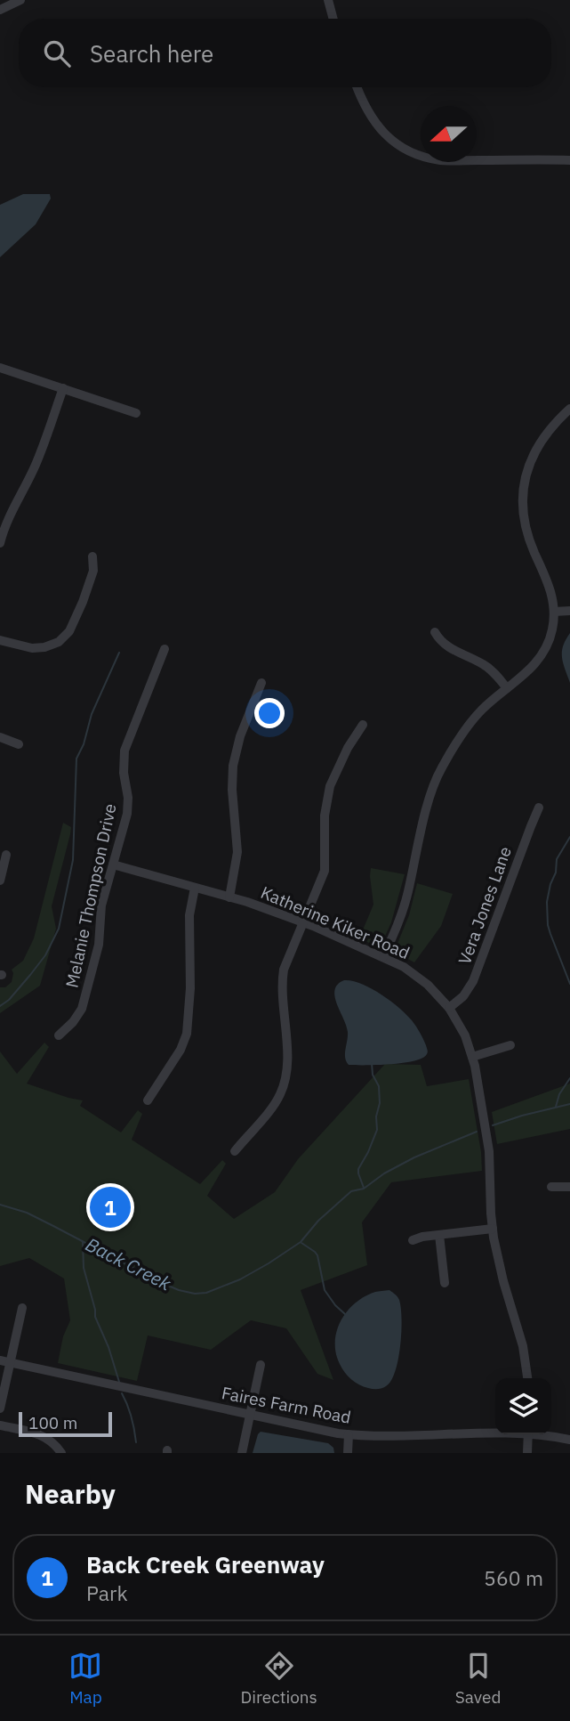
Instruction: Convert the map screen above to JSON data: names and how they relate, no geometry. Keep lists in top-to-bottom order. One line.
{"streets":{"street":["Melanie Thompson Drive","Vera Jones Lane","Katherine Kiker Road","Faires Farm Road"]},"crossings":[["Melanie Thompson Drive","Katherine Kiker Road"],["Vera Jones Lane","Katherine Kiker Road"]],"water":["Back Creek"],"scale_bar":"100 m","north":"left","page":{"search":"Search here","pins":"1","scale":"100 m","heading":"Nearby","list":[{"mark":"1","name":"Back Creek Greenway","note":"Park","value":"560 m"}],"nav":["Map","Directions","Saved"]}}
